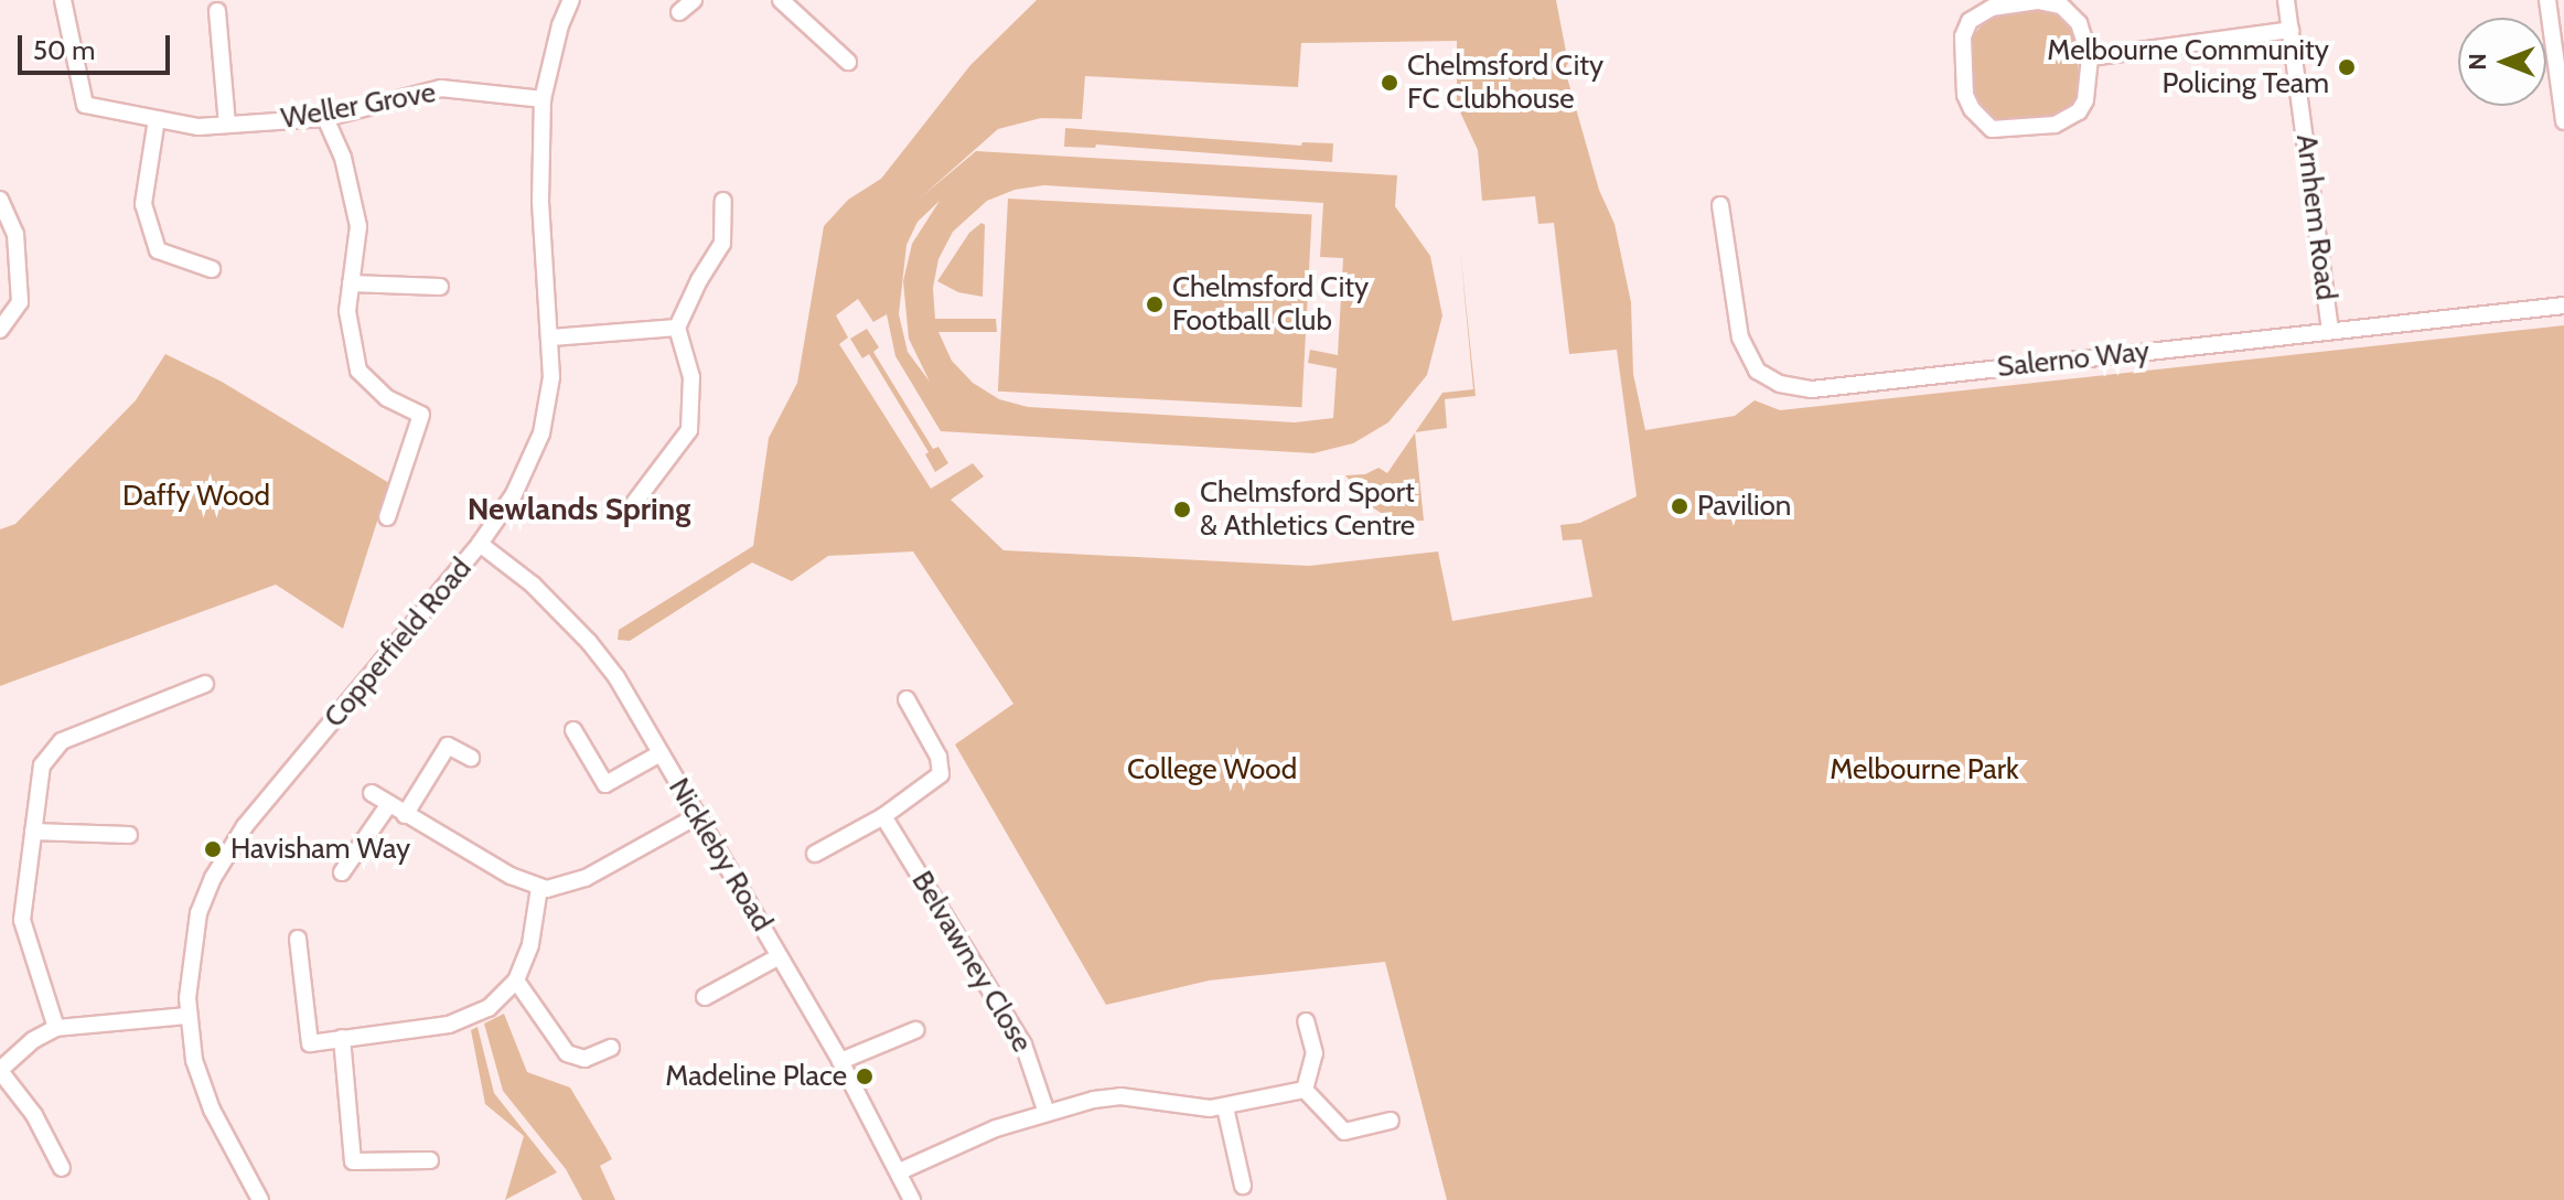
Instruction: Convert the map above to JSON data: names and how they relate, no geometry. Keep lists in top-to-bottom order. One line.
{"streets":{"street":["Weller Grove","Arnhem Road","Salerno Way","Copperfield Road","Nickleby Road","Belvawney Close"]},"crossings":[["Weller Grove","Copperfield Road"],["Arnhem Road","Salerno Way"],["Copperfield Road","Nickleby Road"]],"districts":["Newlands Spring"],"parks":["Daffy Wood","College Wood","Melbourne Park"],"places":["Melbourne Community Policing Team","Chelmsford City FC Clubhouse","Chelmsford City Football Club","Pavilion","Chelmsford Sport & Athletics Centre","Havisham Way","Madeline Place"],"scale_bar":"50 m","north":"left"}
